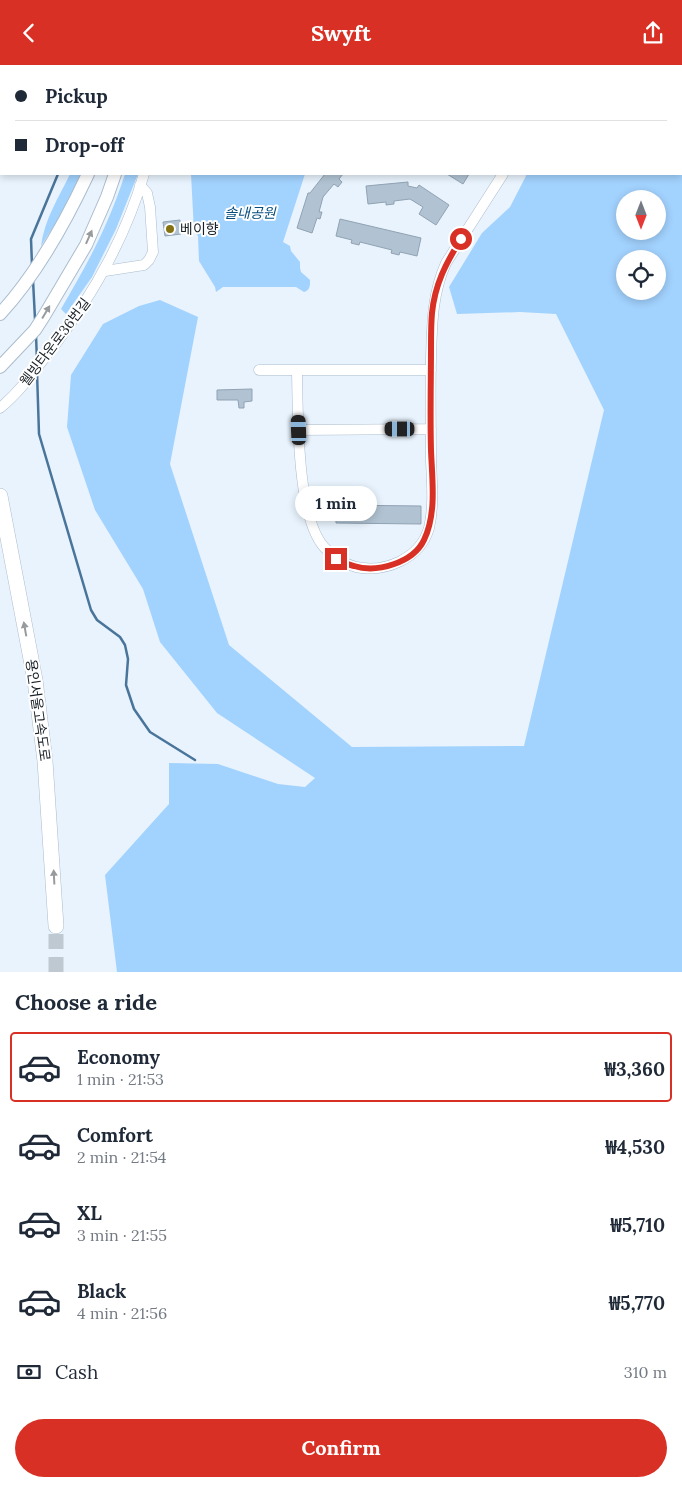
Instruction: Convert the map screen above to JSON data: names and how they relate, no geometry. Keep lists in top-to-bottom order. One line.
{"streets":{"highway":["용인서울고속도로"],"street":["웰빙타운로36번길"]},"one_way":["용인서울고속도로"],"parks":["솔내공원"],"places":["베이향"],"north":"bottom","page":{"header":"Swyft","banner":["Pickup","Drop-off"],"bubble":"1 min","heading":"Choose a ride","list":[{"name":"Economy","note":"1 min · 21:53","value":"₩3,360"},{"name":"Comfort","note":"2 min · 21:54","value":"₩4,530"},{"name":"XL","note":"3 min · 21:55","value":"₩5,710"},{"name":"Black","note":"4 min · 21:56","value":"₩5,770"}],"pay":["Cash","310 m"],"buttons":"Confirm"}}
